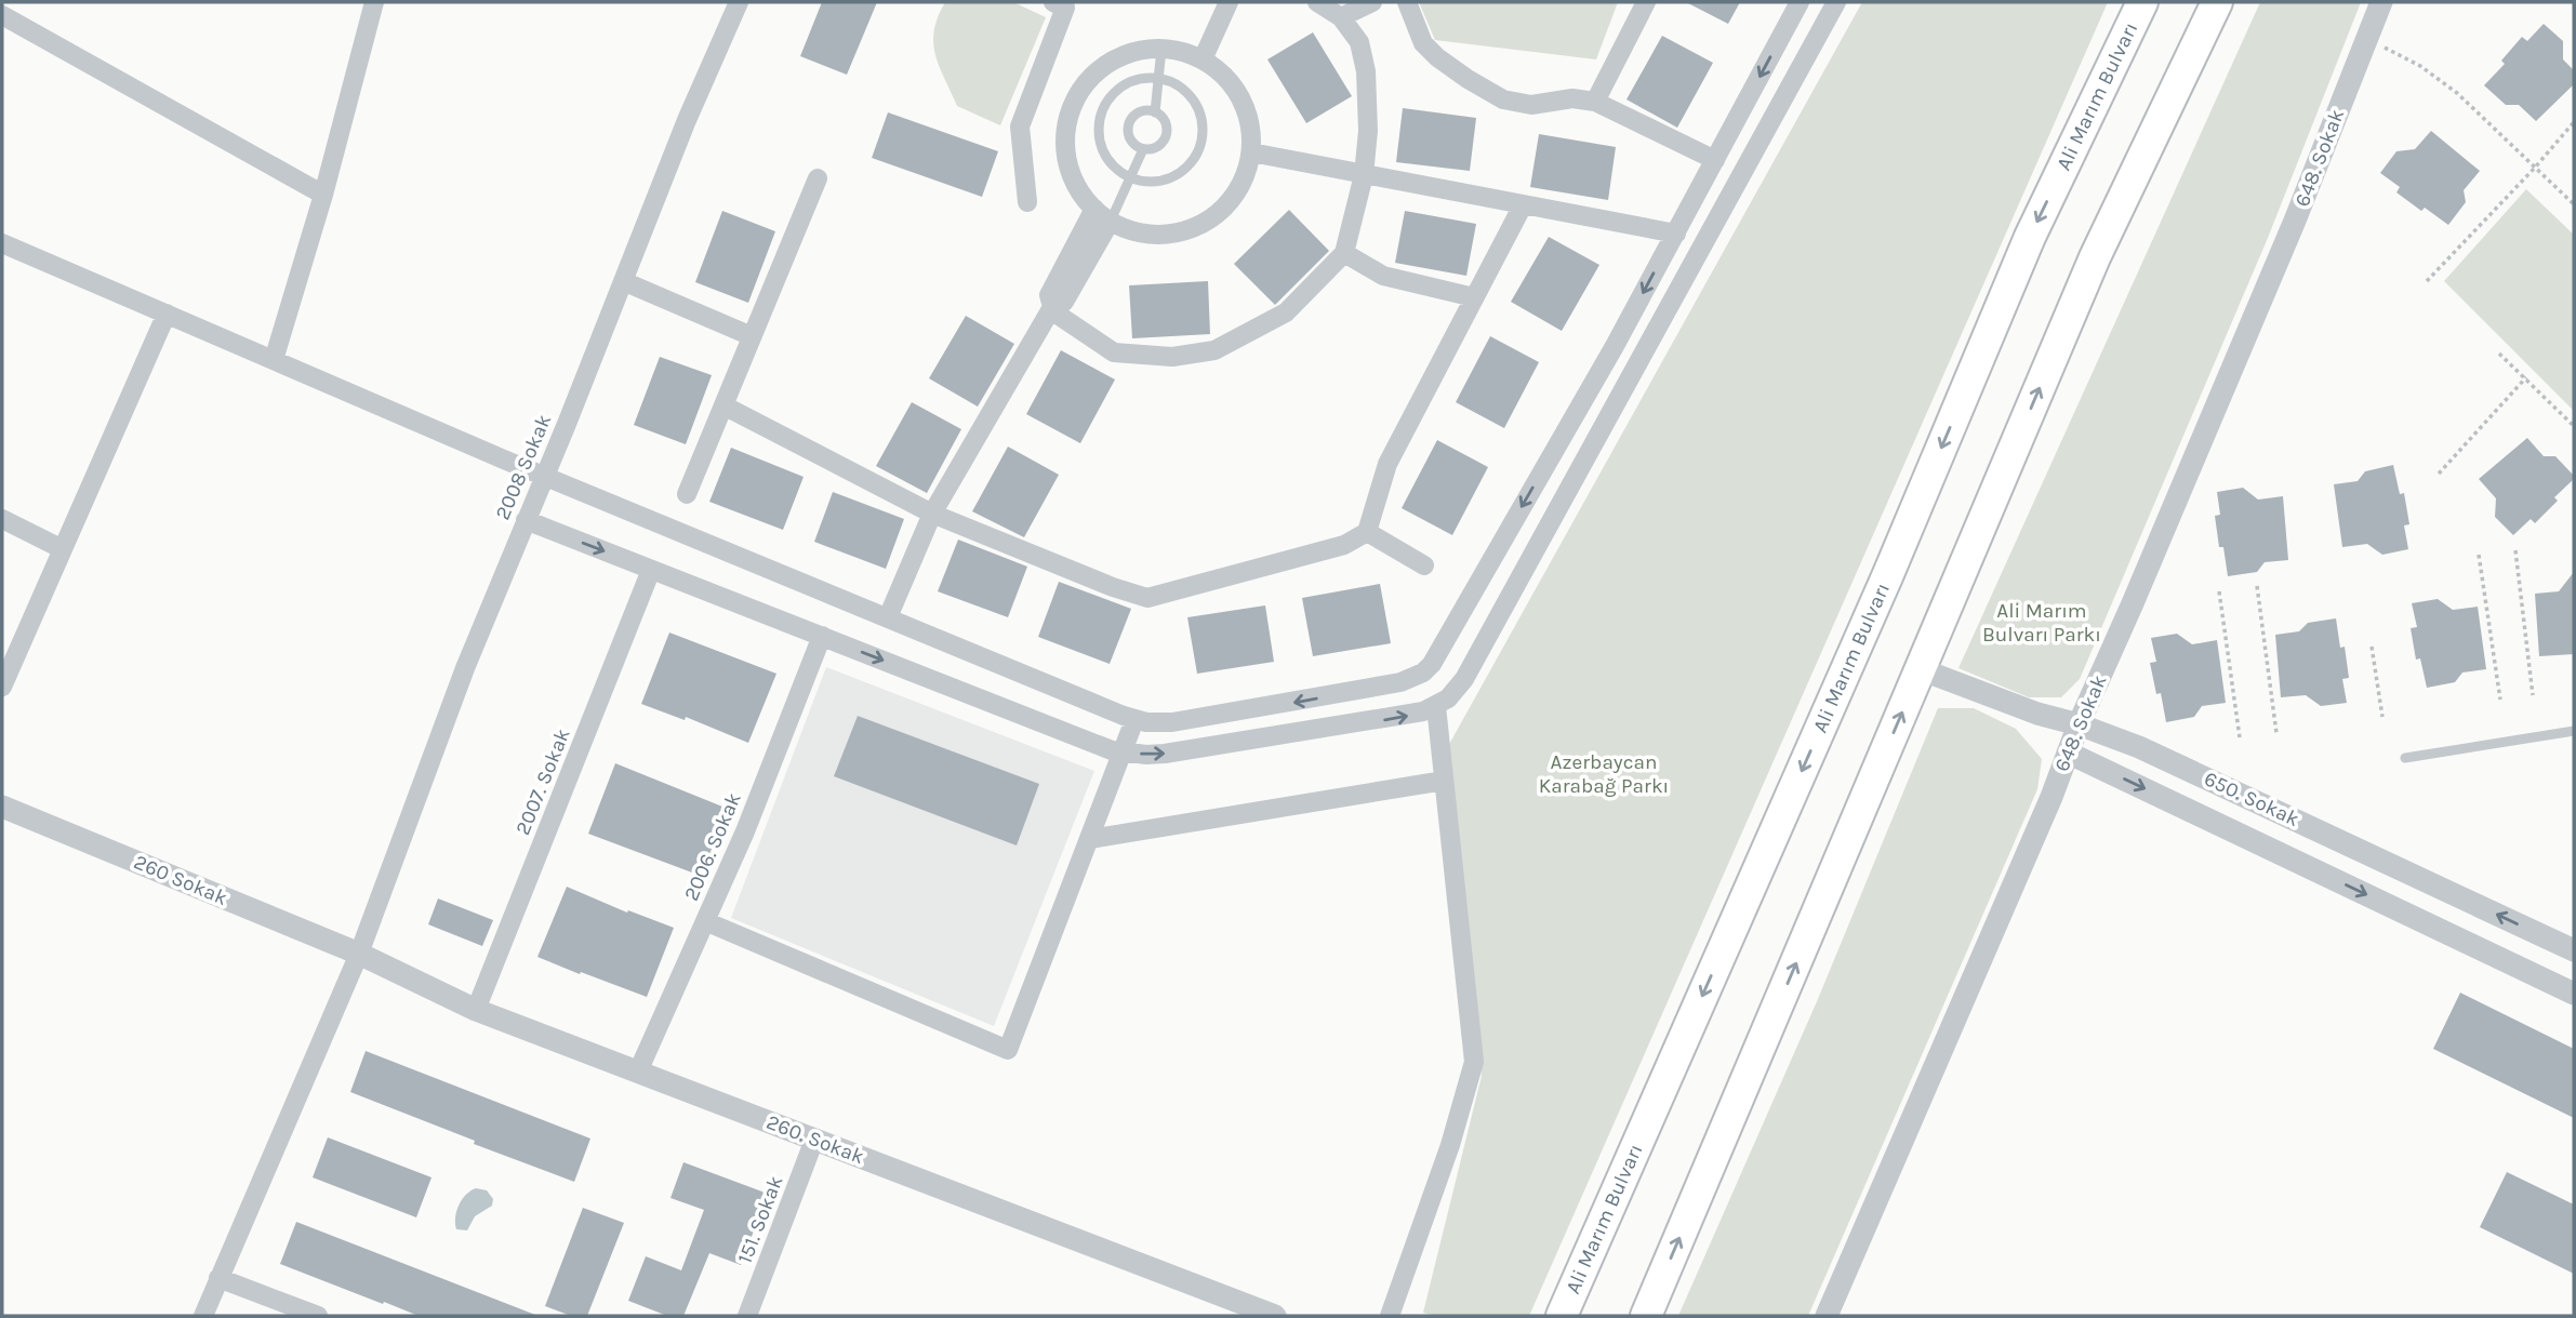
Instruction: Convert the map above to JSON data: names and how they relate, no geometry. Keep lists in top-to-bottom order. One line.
{"streets":{"main road":["Ali Marım Bulvarı"],"street":["648. Sokak","2008 Sokak","2007. Sokak","650. Sokak","2006. Sokak","260 Sokak","260. Sokak","151. Sokak"]},"crossings":[["648. Sokak","650. Sokak"],["2008 Sokak","260 Sokak"],["2008 Sokak","260. Sokak"],["2007. Sokak","260. Sokak"],["2006. Sokak","260. Sokak"],["260 Sokak","260. Sokak"],["260. Sokak","151. Sokak"]],"parks":["Ali Marım Bulvarı Parkı","Azerbaycan Karabağ Parkı"]}
